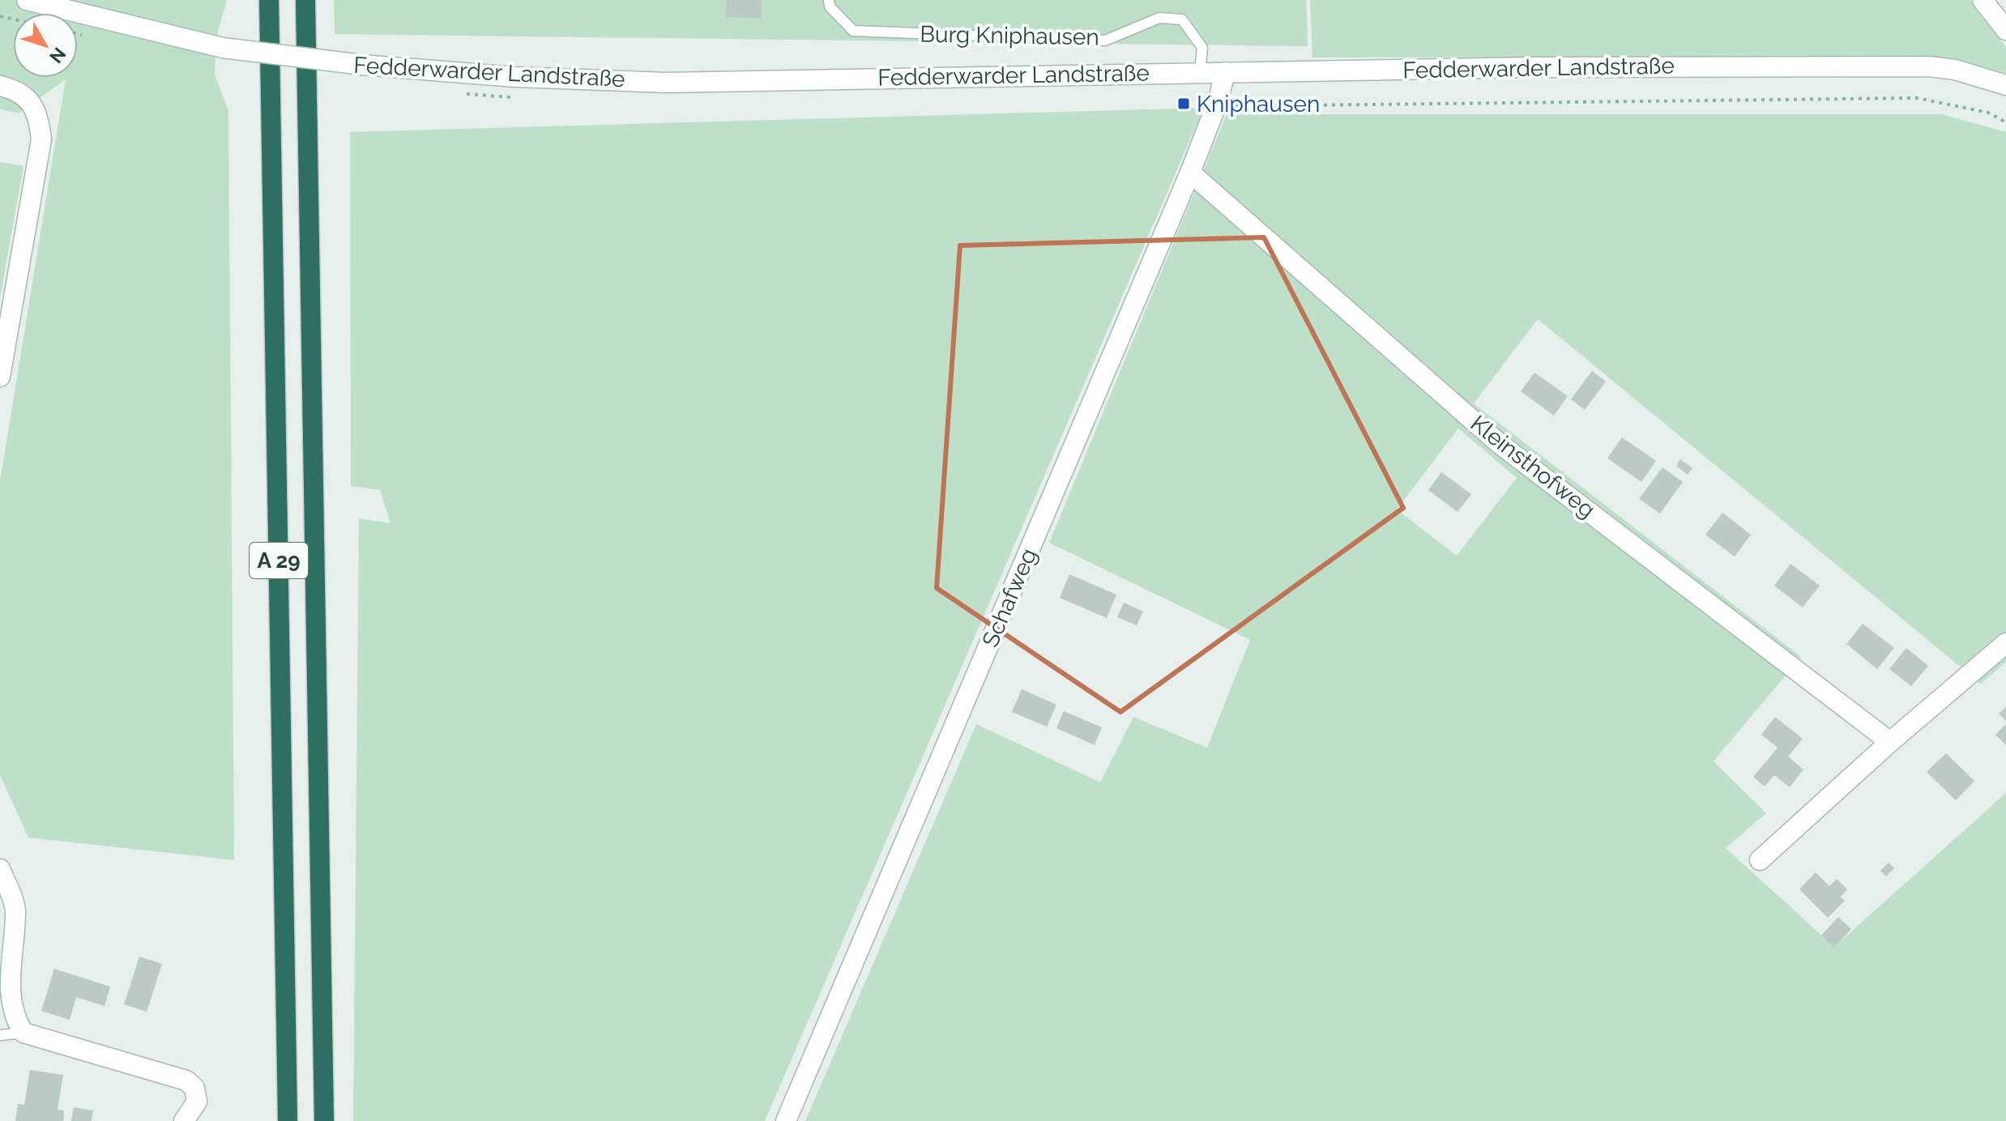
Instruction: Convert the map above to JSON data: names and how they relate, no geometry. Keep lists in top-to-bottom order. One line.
{"streets":{"highway":["A 29"],"street":["Fedderwarder Landstraße","Kleinsthofweg","Schafweg"],"lane":["Burg Kniphausen"]},"crossings":[["Burg Kniphausen","Fedderwarder Landstraße"],["Fedderwarder Landstraße","Schafweg"],["Kleinsthofweg","Schafweg"]],"places":{"transit":["Kniphausen"]},"north":"bottom right"}
